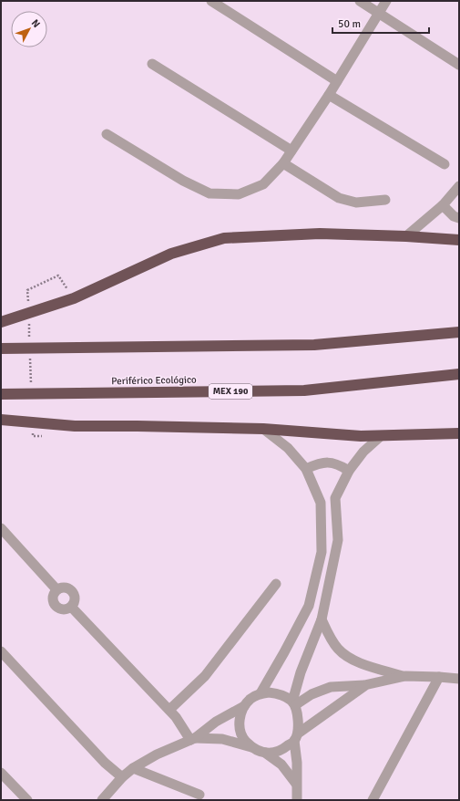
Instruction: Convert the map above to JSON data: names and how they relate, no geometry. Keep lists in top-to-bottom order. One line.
{"streets":{"highway":["Periférico Ecológico","MEX 190"]},"scale_bar":"50 m","north":"top right"}
